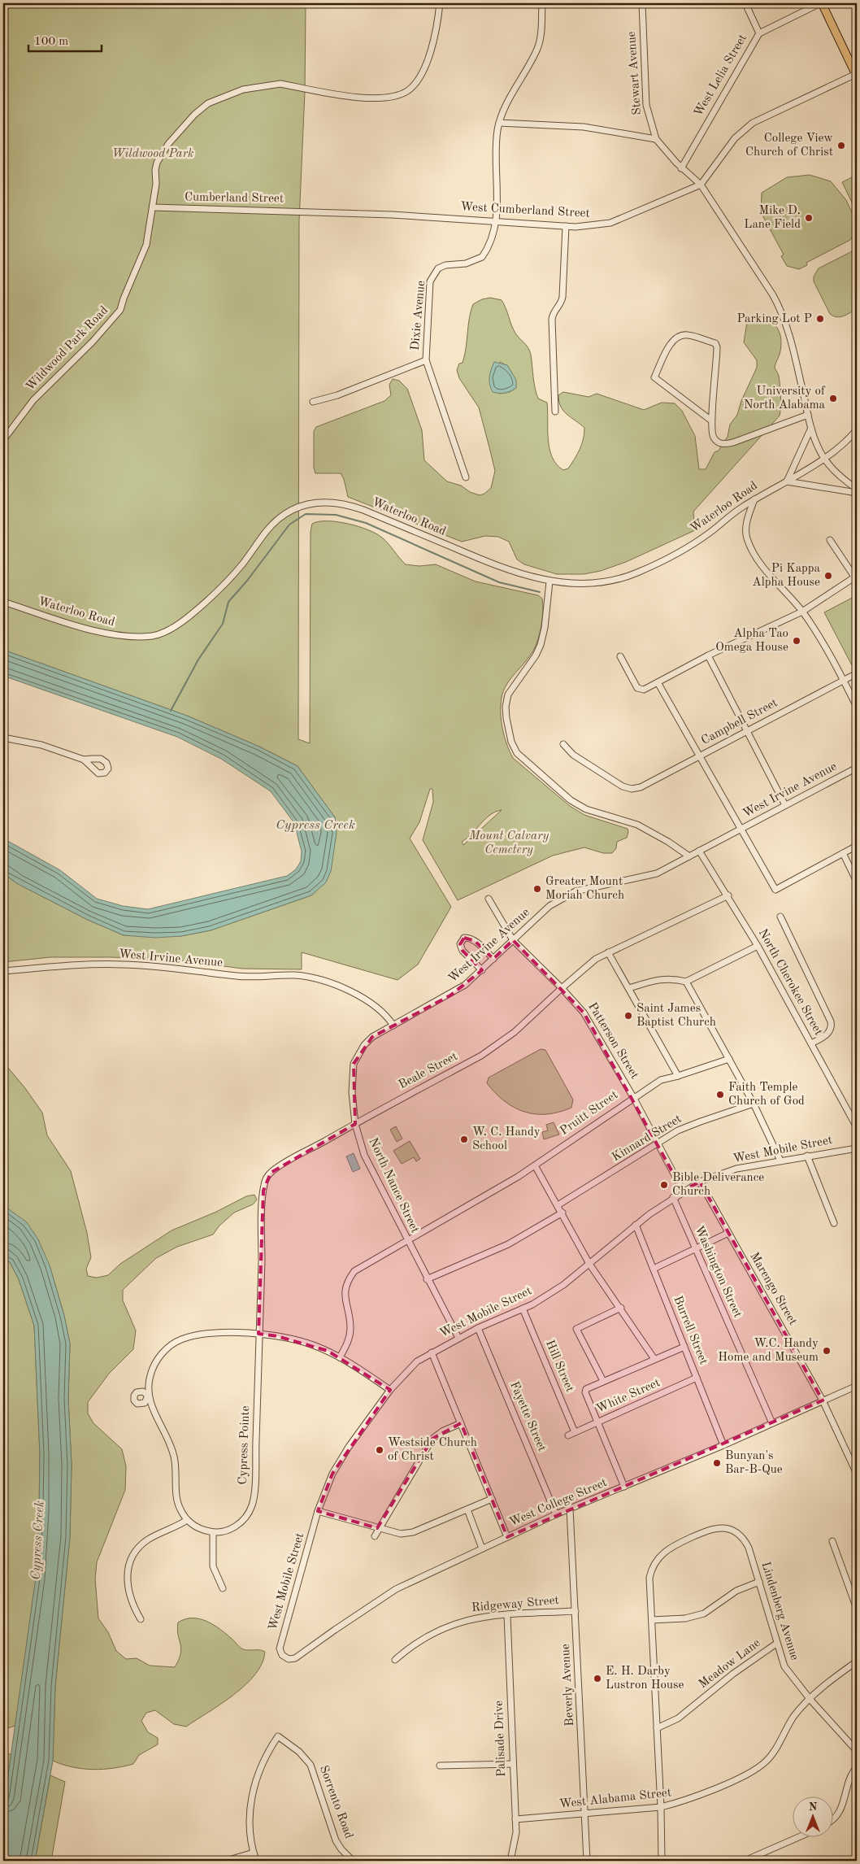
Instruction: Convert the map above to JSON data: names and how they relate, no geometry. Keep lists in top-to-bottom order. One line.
{"streets":{"street":["Stewart Avenue","West Lelia Street","Cumberland Street","West Cumberland Street","Dixie Avenue","Wildwood Park Road","Waterloo Road","Campbell Street","West Irvine Avenue","North Cherokee Street","Patterson Street","Beale Street","Pruitt Street","Kinnard Street","West Mobile Street","North Nance Street","Washington Street","Marengo Street","Burrell Street","Hill Street","White Street","Fayette Street","Cypress Pointe","West College Street","Ridgeway Street","Lindenberg Avenue","Meadow Lane","Beverly Avenue","Palisade Drive","West Alabama Street","Sorrento Road"]},"crossings":[["Stewart Avenue","West Lelia Street"],["Stewart Avenue","West Cumberland Street"],["Stewart Avenue","Waterloo Road"],["Cumberland Street","West Cumberland Street"],["Cumberland Street","Wildwood Park Road"],["West Cumberland Street","Dixie Avenue"],["West Irvine Avenue","North Cherokee Street"],["West Irvine Avenue","Patterson Street"],["West Irvine Avenue","North Nance Street"],["North Cherokee Street","Beale Street"],["Patterson Street","Beale Street"],["Patterson Street","Pruitt Street"],["Patterson Street","Kinnard Street"],["Patterson Street","West Mobile Street"],["Beale Street","North Nance Street"],["Beale Street","Cypress Pointe"],["Pruitt Street","North Nance Street"],["West Mobile Street","North Nance Street"],["West Mobile Street","Washington Street"],["West Mobile Street","Marengo Street"],["West Mobile Street","Burrell Street"],["West Mobile Street","Hill Street"],["West Mobile Street","Fayette Street"],["West Mobile Street","West College Street"],["Washington Street","West College Street"],["Marengo Street","West College Street"],["Burrell Street","White Street"],["Burrell Street","West College Street"],["Hill Street","White Street"],["Fayette Street","West College Street"],["West College Street","Beverly Avenue"],["Ridgeway Street","Beverly Avenue"],["Ridgeway Street","Palisade Drive"],["Lindenberg Avenue","Meadow Lane"],["Lindenberg Avenue","West Alabama Street"],["Beverly Avenue","West Alabama Street"],["Palisade Drive","West Alabama Street"]],"water":["Cypress Creek"],"parks":["Wildwood Park","Mount Calvary Cemetery"],"places":["College View Church of Christ","Mike D. Lane Field","Parking Lot P","University of North Alabama","Pi Kappa Alpha House","Alpha Tao Omega House","Greater Mount Moriah Church","Saint James Baptist Church","Faith Temple Church of God","W. C. Handy School","Bible Deliverance Church","W.C. Handy Home and Museum","Westside Church of Christ","Bunyan's Bar-B-Que","E. H. Darby Lustron House"],"scale_bar":"100 m","north":"top"}
